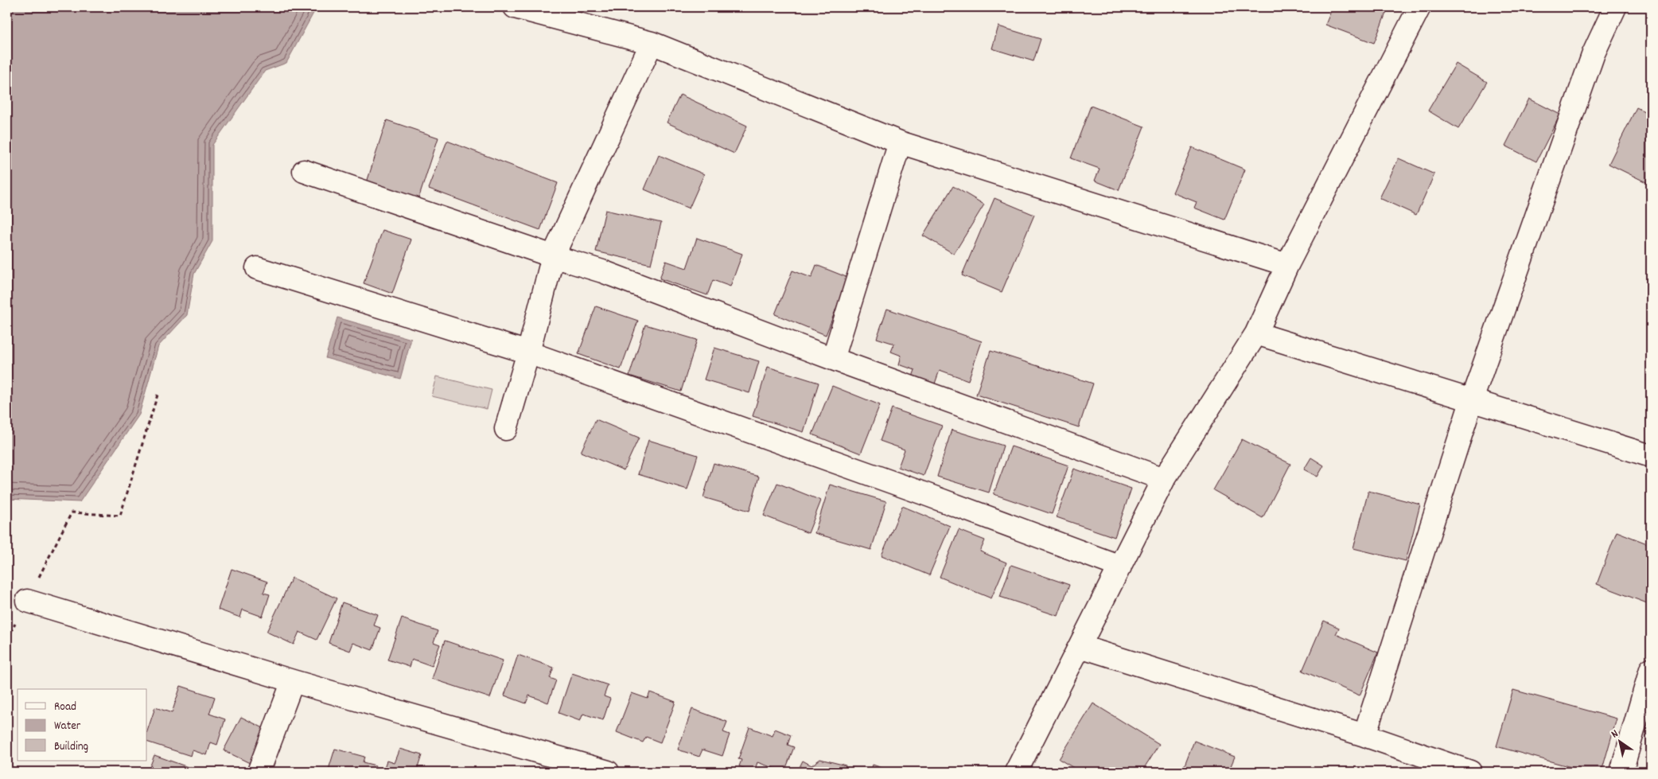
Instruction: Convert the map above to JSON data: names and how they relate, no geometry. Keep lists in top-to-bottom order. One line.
{"legend":["Road","Water","Building"],"north":"top left"}
